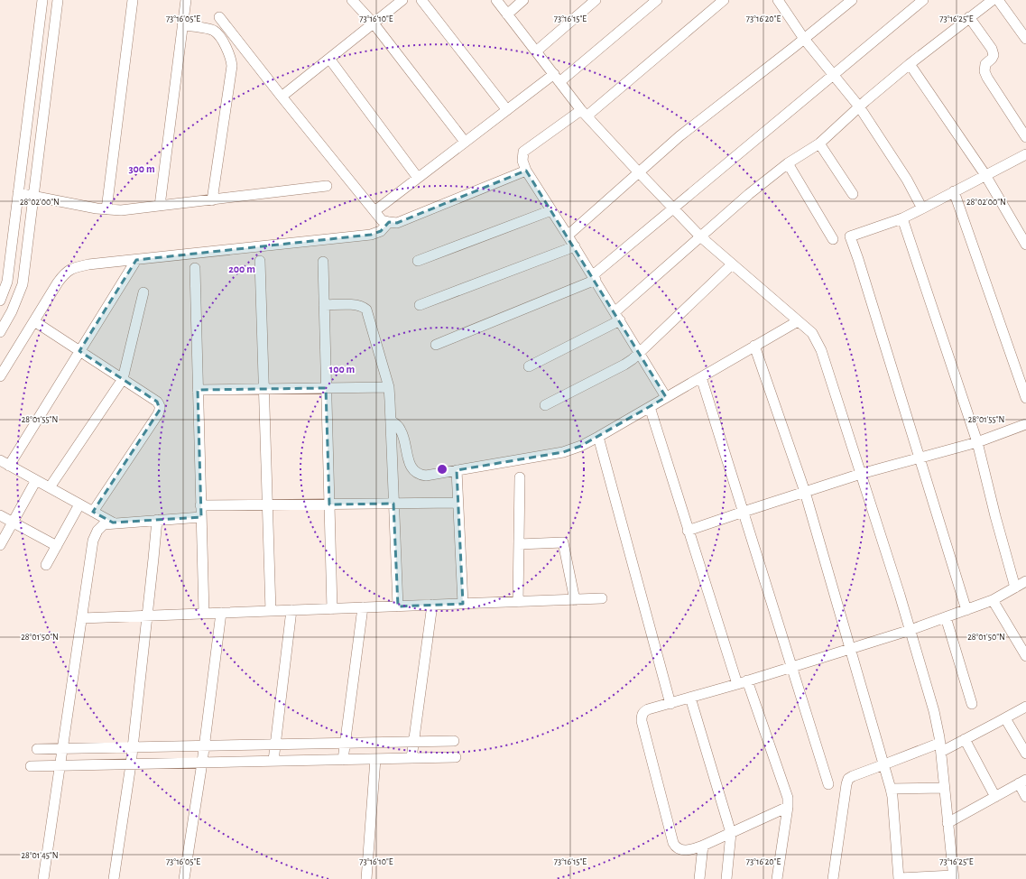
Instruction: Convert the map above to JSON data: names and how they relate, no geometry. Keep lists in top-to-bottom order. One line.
{"coordinates":["73°16'05\"E","73°16'10\"E","73°16'15\"E","73°16'20\"E","73°16'25\"E","28°02'00\"N","28°01'55\"N","28°01'50\"N","28°01'45\"N"],"rings":["300 m","200 m","100 m"]}
